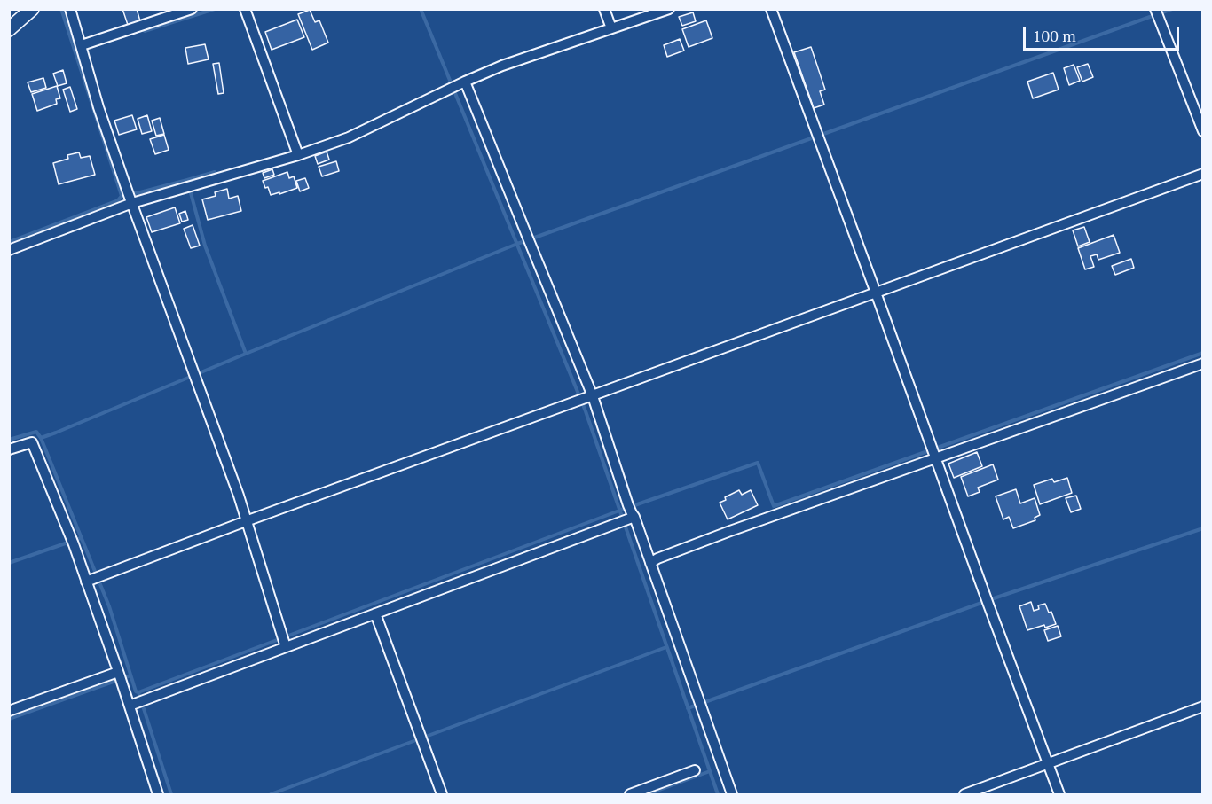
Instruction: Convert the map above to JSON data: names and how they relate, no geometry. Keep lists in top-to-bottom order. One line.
{"scale_bar":"100 m"}
